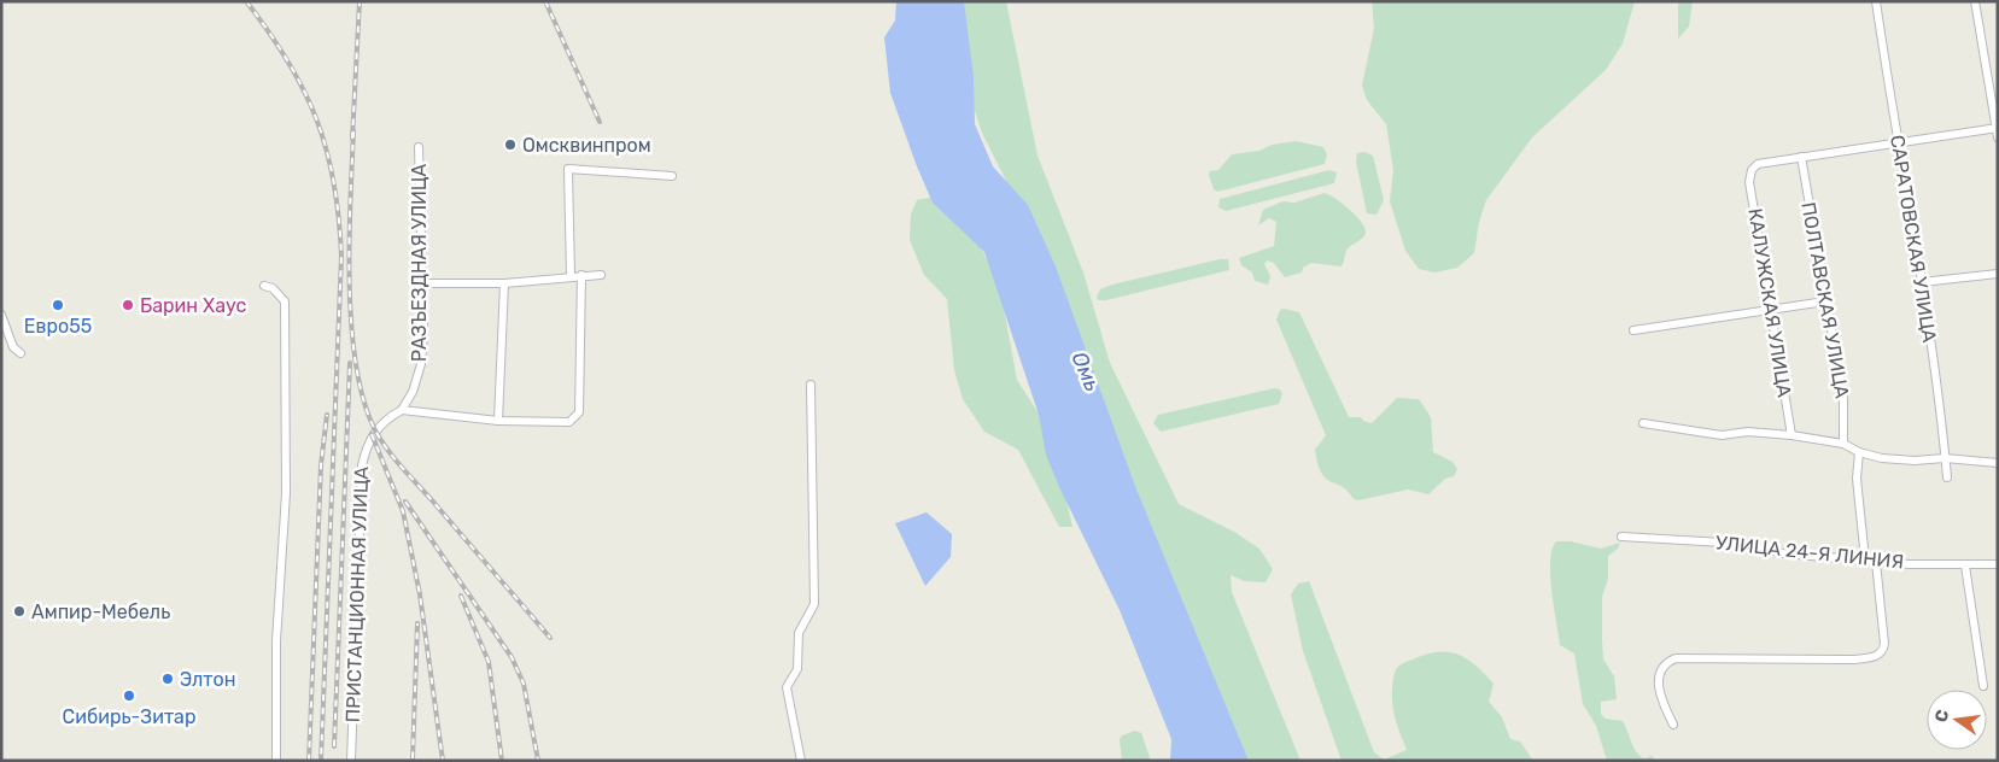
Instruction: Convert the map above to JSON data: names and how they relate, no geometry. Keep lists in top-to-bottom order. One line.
{"streets":{"street":["САРАТОВСКАЯ УЛИЦА","РАЗЪЕЗДНАЯ УЛИЦА","ПОЛТАВСКАЯ УЛИЦА","КАЛУЖСКАЯ УЛИЦА","УЛИЦА 24-Я ЛИНИЯ","ПРИСТАНЦИОННАЯ УЛИЦА"]},"crossings":[["РАЗЪЕЗДНАЯ УЛИЦА","ПРИСТАНЦИОННАЯ УЛИЦА"],["ПОЛТАВСКАЯ УЛИЦА","КАЛУЖСКАЯ УЛИЦА"]],"water":["Омь"],"places":["Омсквинпром","Евро55","Барин Хаус","Ампир-Мебель","Элтон","Сибирь-Зитар"],"north":"left"}
